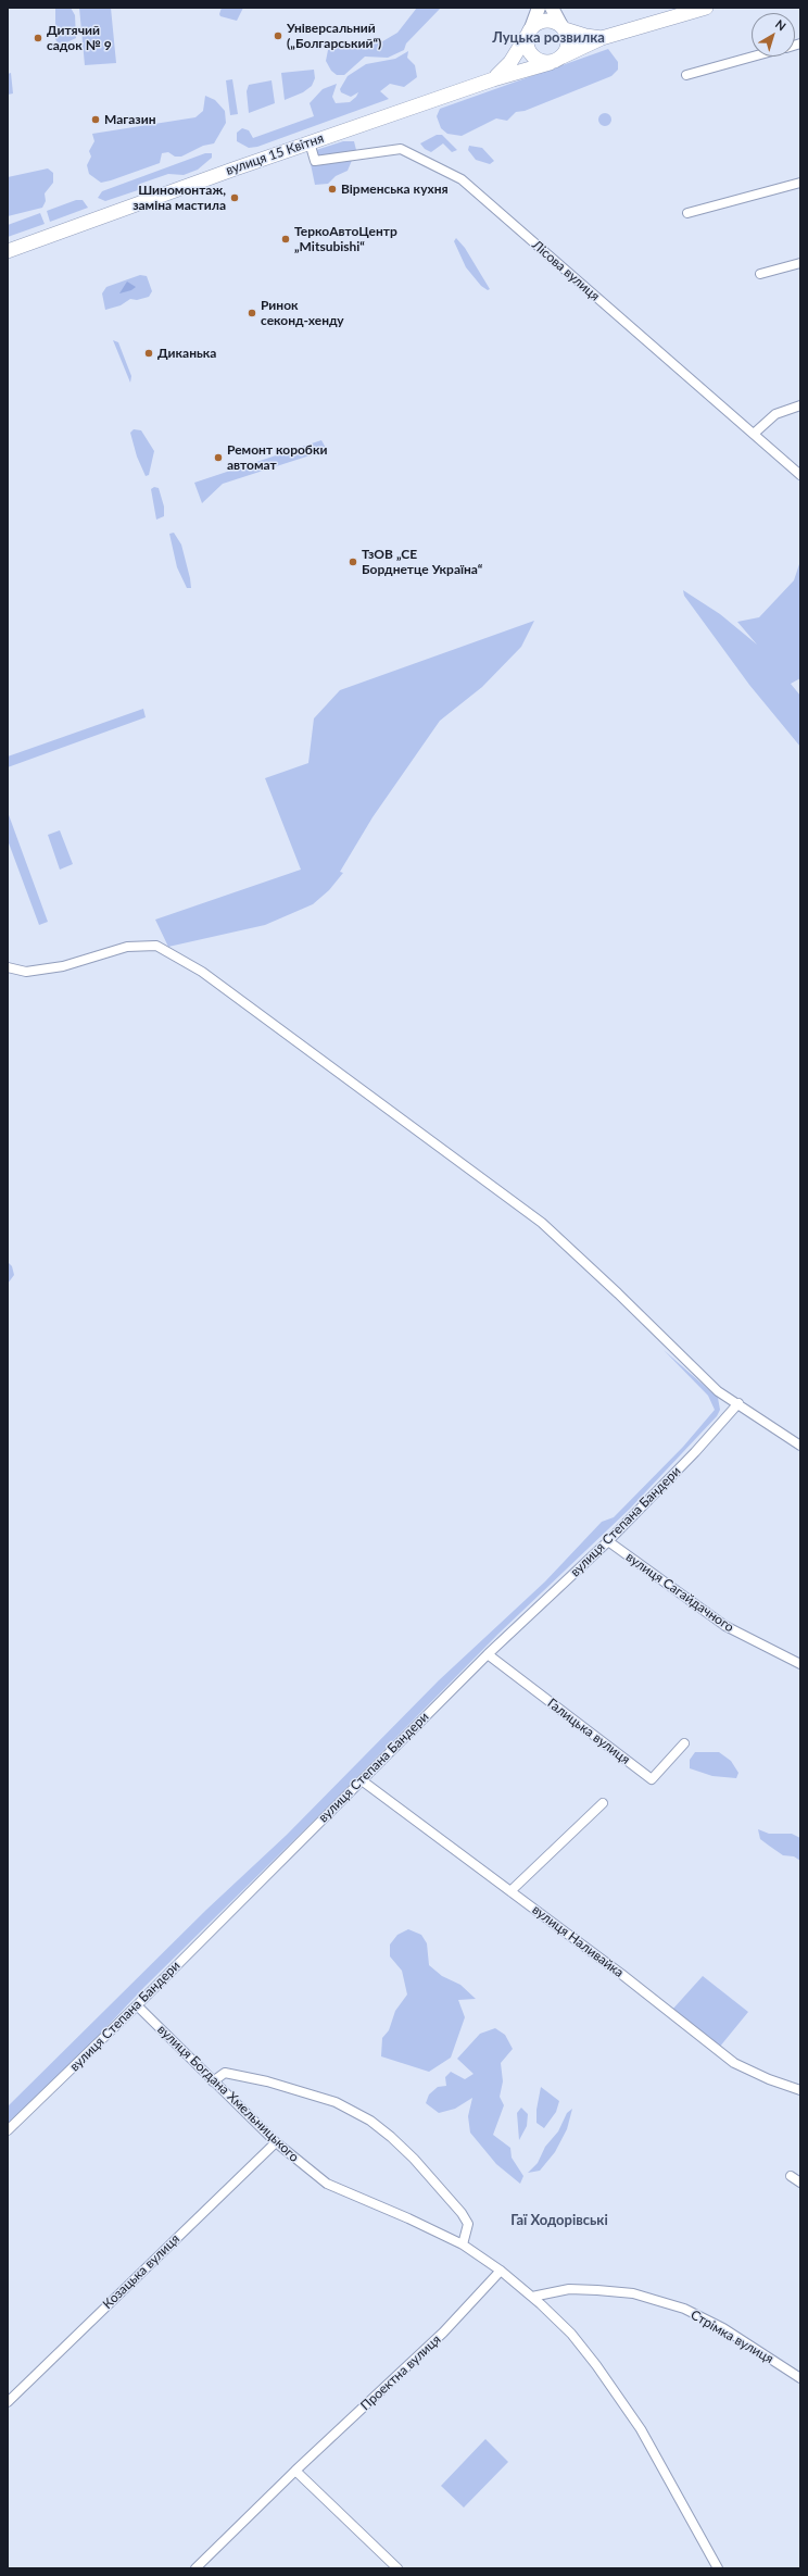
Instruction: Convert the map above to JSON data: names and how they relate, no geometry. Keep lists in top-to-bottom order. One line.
{"streets":{"highway":["вулиця 15 Квітня"],"street":["Лісова вулиця","вулиця Степана Бандери","вулиця Сагайдачного","Галицька вулиця","вулиця Наливайка","вулиця Богдана Хмельницького","Козацька вулиця","Стрімка вулиця","Проектна вулиця"]},"crossings":[["вулиця 15 Квітня","Лісова вулиця"],["вулиця Степана Бандери","вулиця Сагайдачного"],["вулиця Степана Бандери","Галицька вулиця"],["вулиця Степана Бандери","вулиця Наливайка"],["вулиця Степана Бандери","вулиця Богдана Хмельницького"],["вулиця Богдана Хмельницького","Козацька вулиця"],["вулиця Богдана Хмельницького","Стрімка вулиця"],["вулиця Богдана Хмельницького","Проектна вулиця"]],"districts":["Луцька розвилка","Гаї Ходорівські"],"places":["Універсальний („Болгарський“)","Дитячий садок № 9","Магазин","Вірменська кухня","Шиномонтаж, заміна мастила","ТеркоАвтоЦентр „Mitsubishi“","Ринок секонд-хенду","Диканька","Ремонт коробки автомат","ТзОВ „СЕ Борднетце Україна“"],"north":"top right"}
